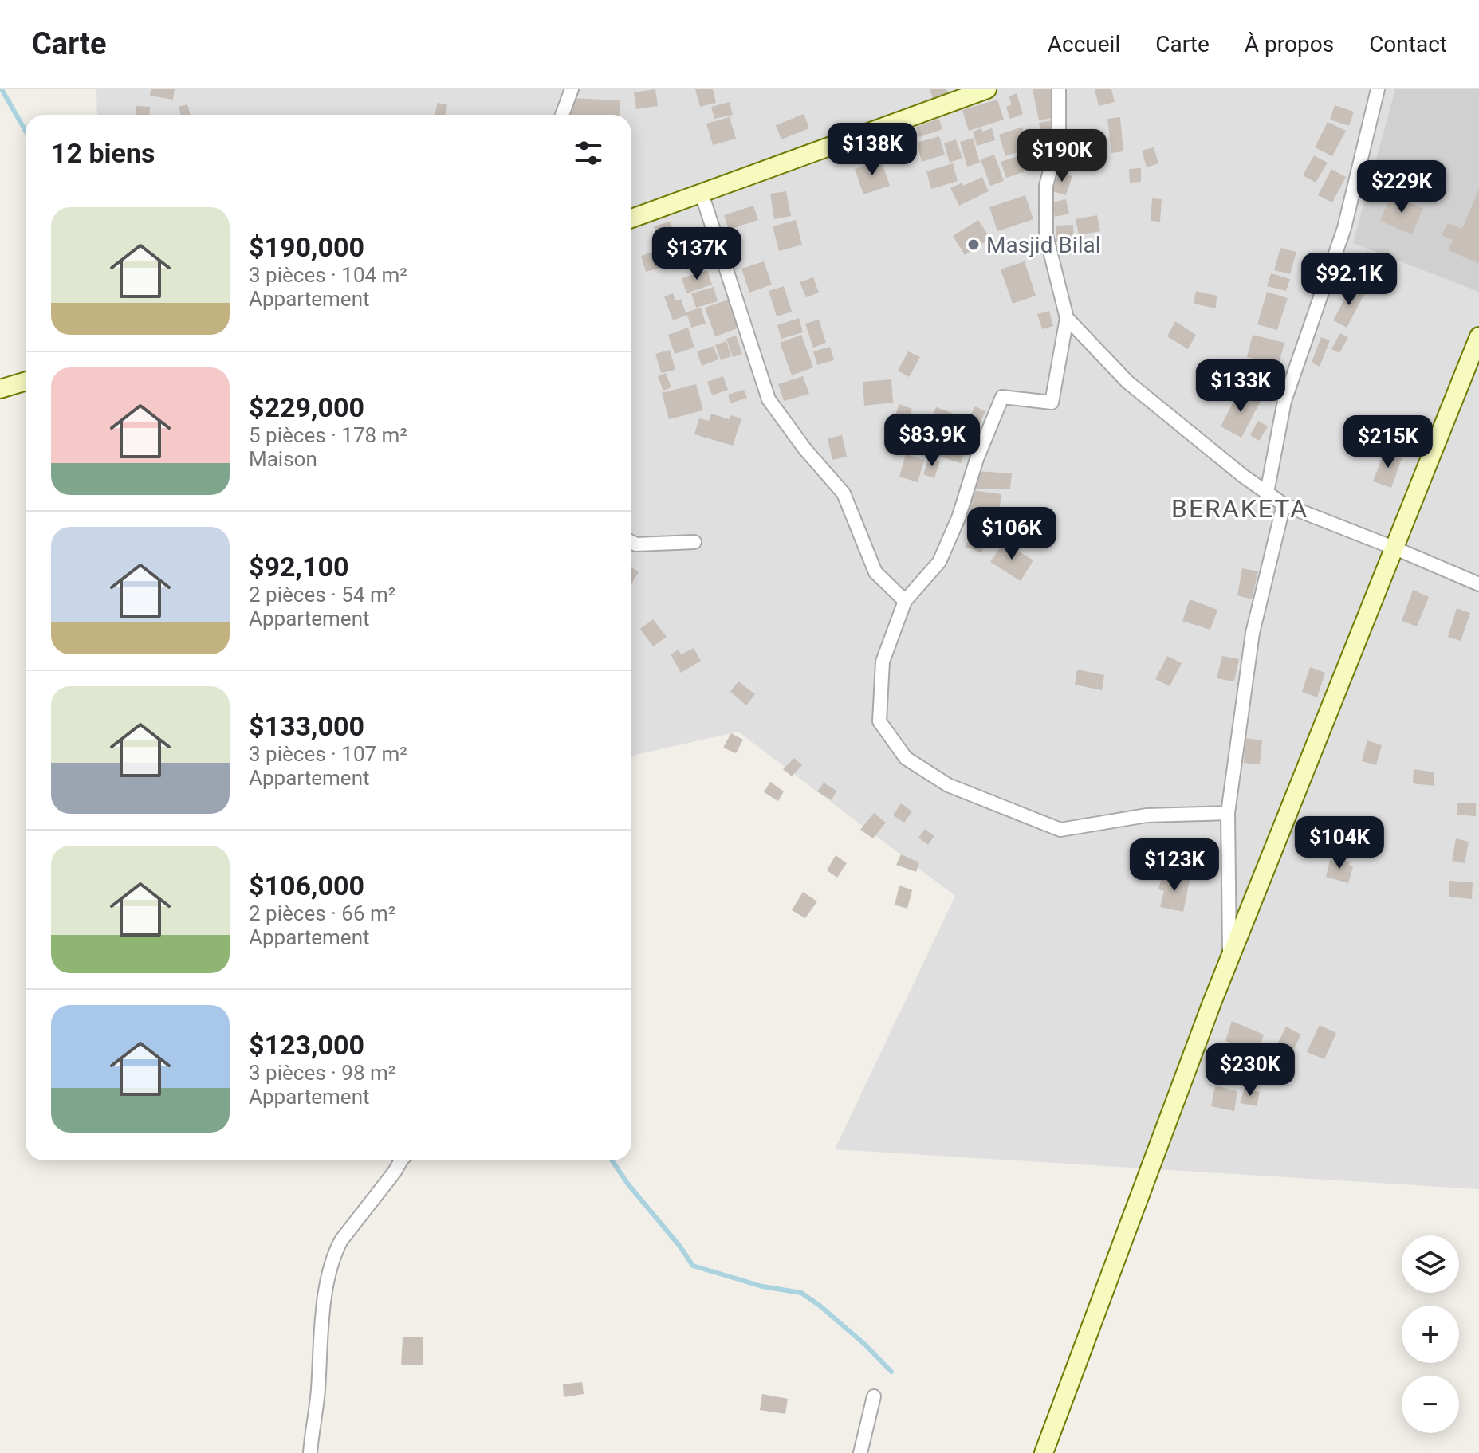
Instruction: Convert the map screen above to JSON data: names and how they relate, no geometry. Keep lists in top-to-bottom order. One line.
{"districts":["BERAKETA"],"places":["Masjid Bilal"],"page":{"header":"Carte","nav":["Accueil","Carte","À propos","Contact"],"heading":"12 biens","price":["$138K","$190K","$229K","$137K","$92.1K","$133K","$83.9K","$215K","$106K","$104K","$123K","$230K"],"list":[{"name":"$190,000","note":"3 pièces · 104 m² · Appartement"},{"name":"$229,000","note":"5 pièces · 178 m² · Maison"},{"name":"$92,100","note":"2 pièces · 54 m² · Appartement"},{"name":"$133,000","note":"3 pièces · 107 m² · Appartement"},{"name":"$106,000","note":"2 pièces · 66 m² · Appartement"},{"name":"$123,000","note":"3 pièces · 98 m² · Appartement"}],"map_buttons":["+","−"]}}
